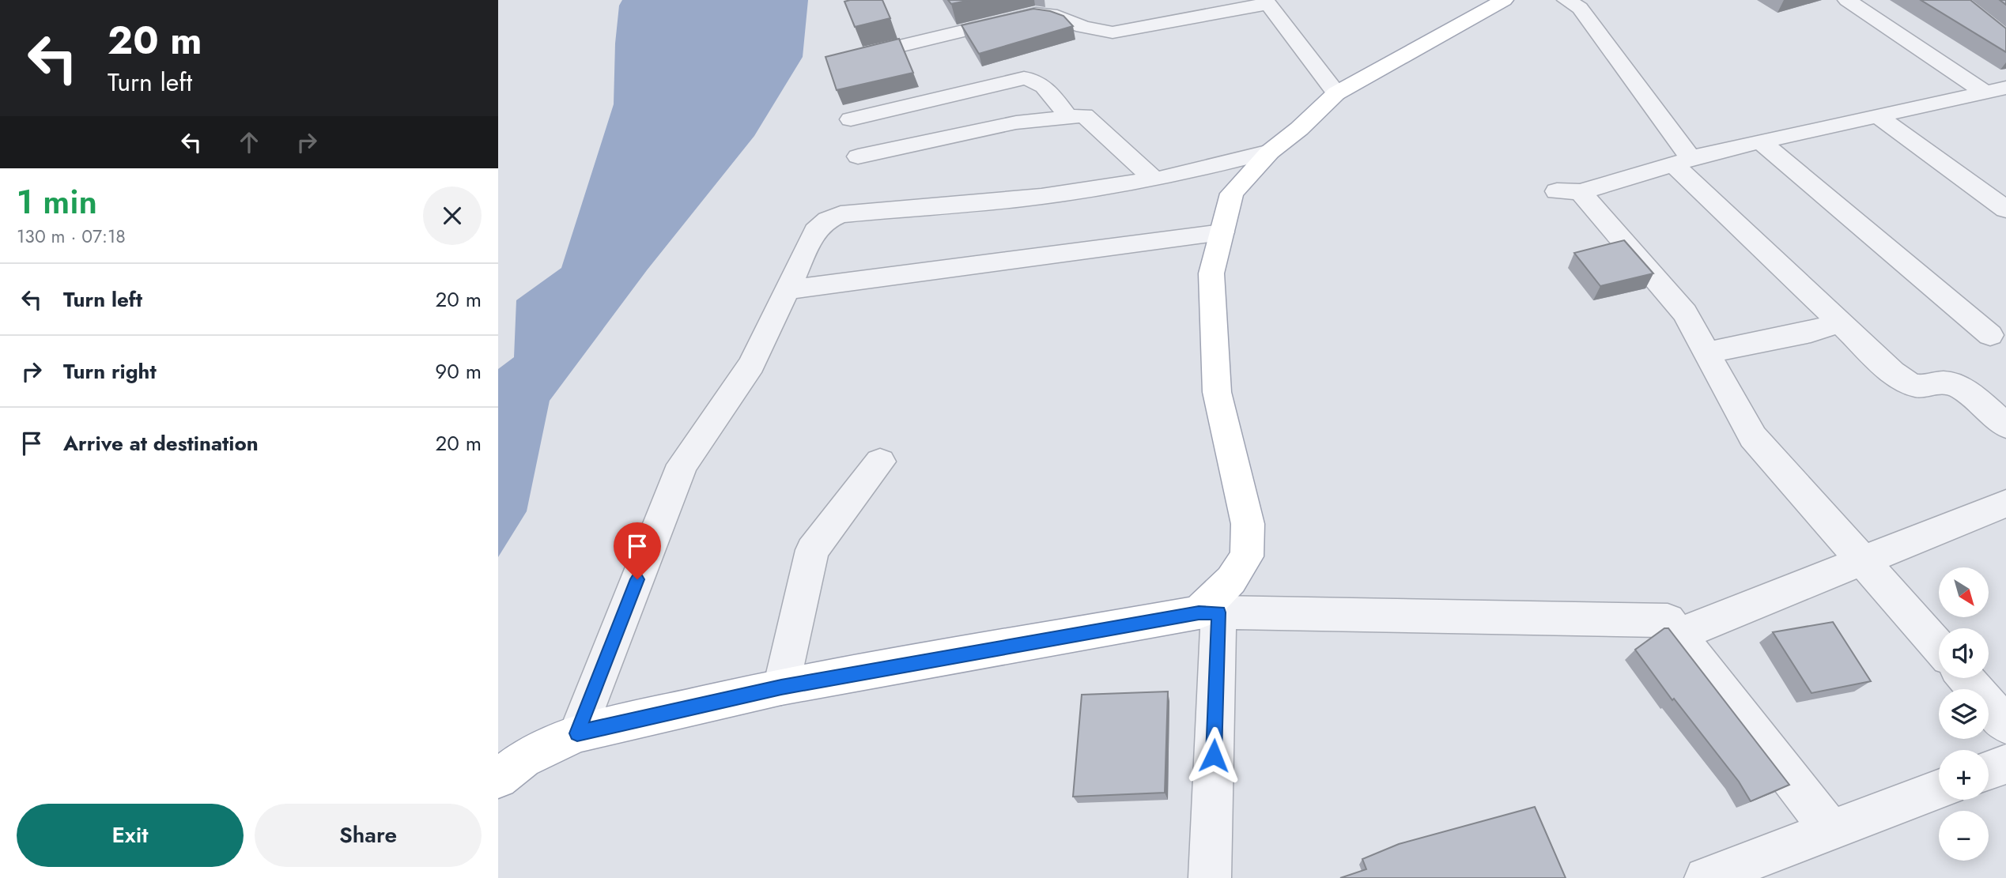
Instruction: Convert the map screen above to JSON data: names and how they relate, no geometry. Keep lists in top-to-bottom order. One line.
{"north":"bottom right","page":{"turn":["20 m","Turn left"],"heading":["1 min","130 m · 07:18"],"list":[{"name":"Turn left","value":"20 m"},{"name":"Turn right","value":"90 m"},{"name":"Arrive at destination","value":"20 m"}],"map_buttons":["+","−"],"buttons":["Exit","Share"]}}
